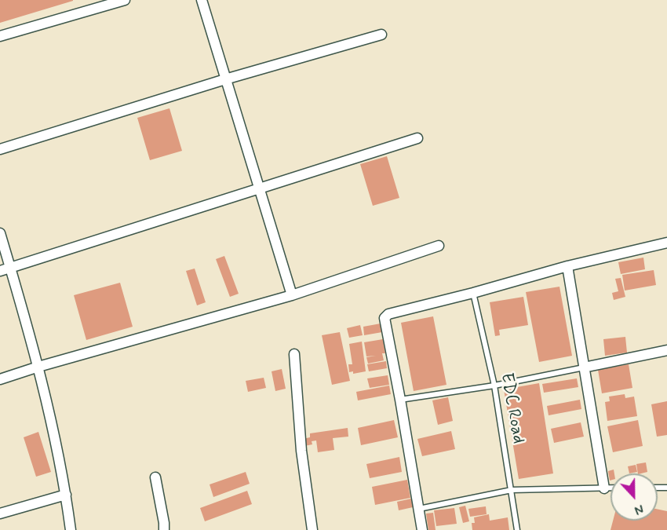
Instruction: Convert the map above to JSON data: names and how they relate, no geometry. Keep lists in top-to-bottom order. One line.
{"streets":{"lane":["EDC Road"]},"north":"bottom"}
